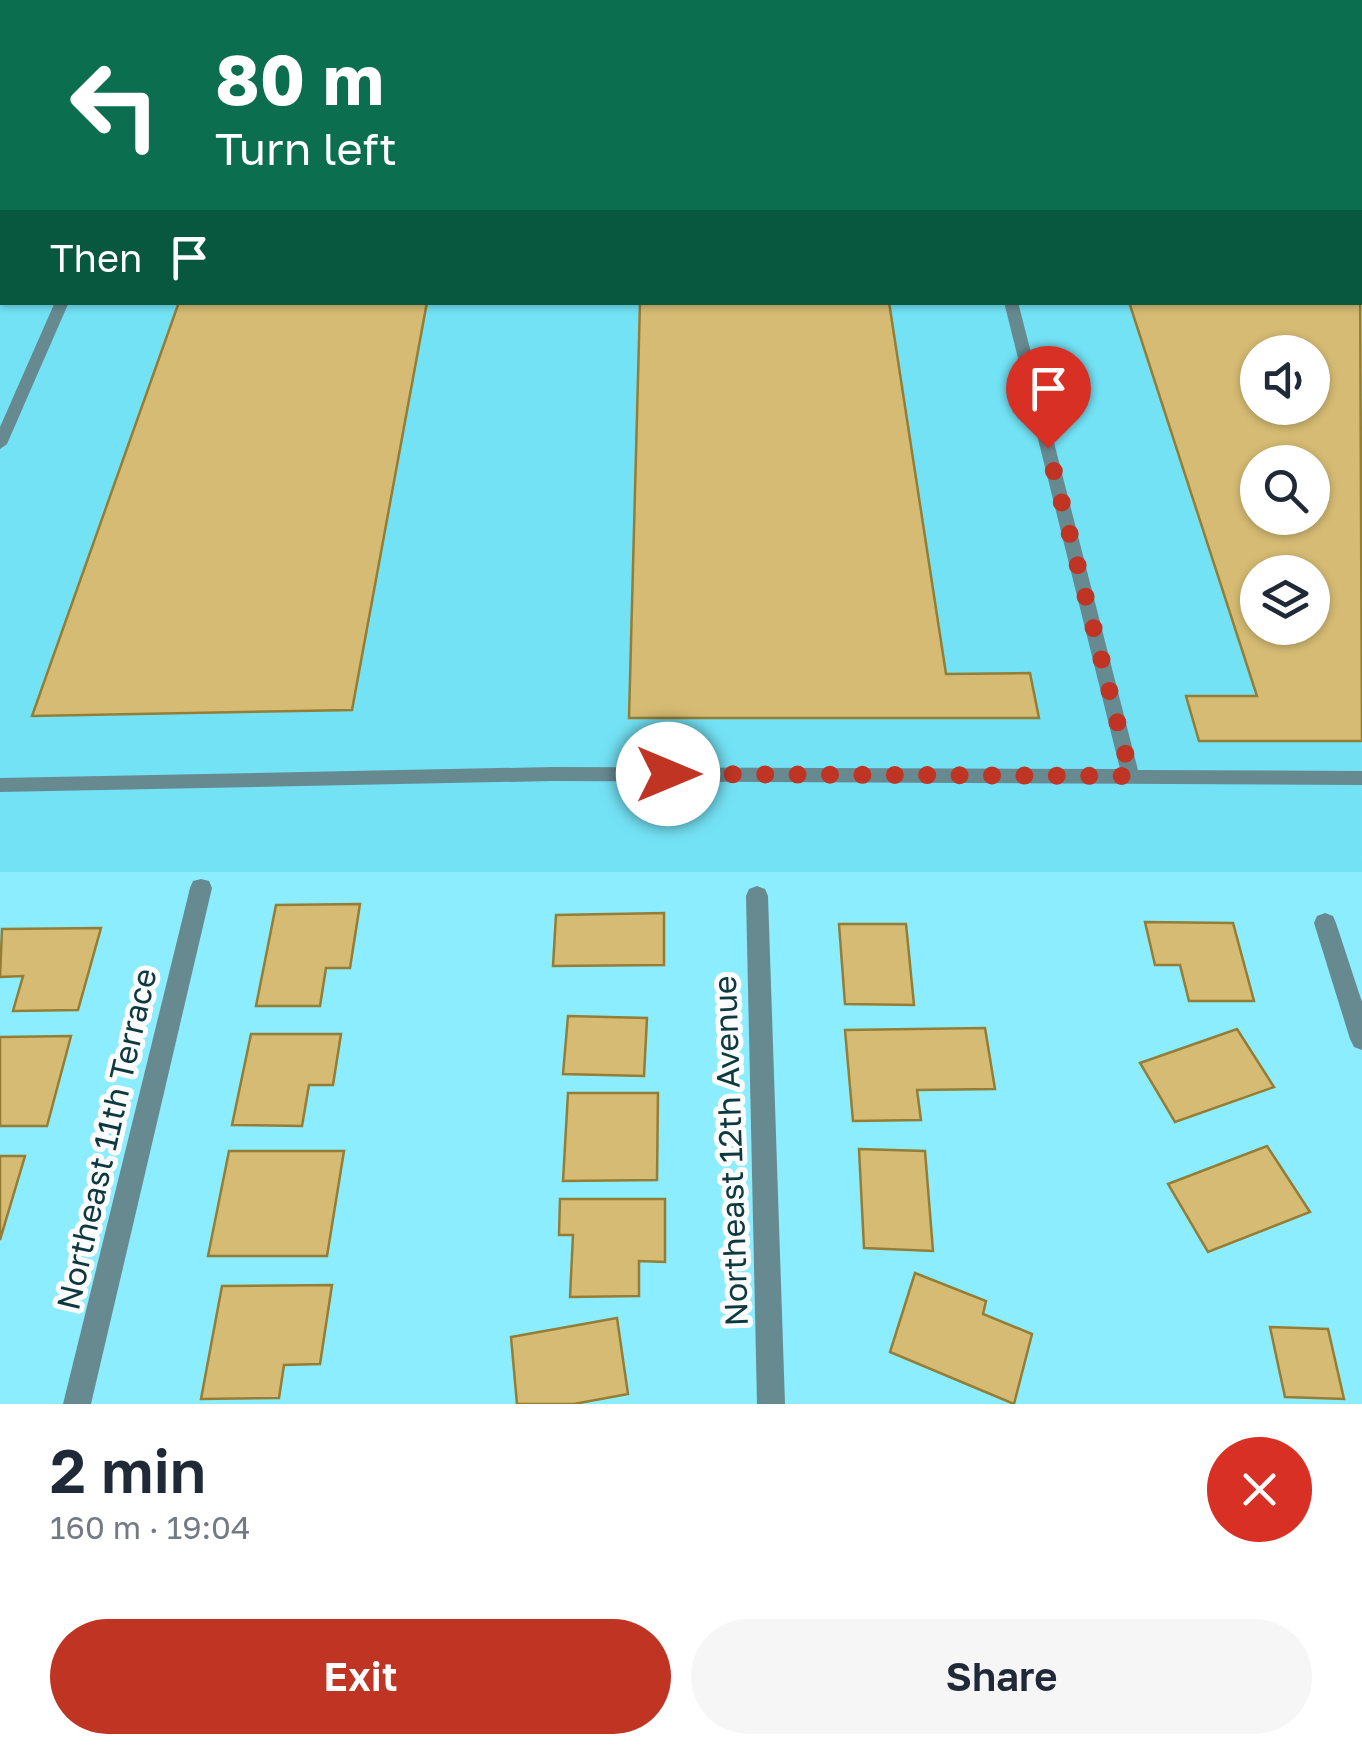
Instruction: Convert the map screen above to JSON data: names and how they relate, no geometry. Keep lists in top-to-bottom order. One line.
{"streets":{"street":["Northeast 11th Terrace","Northeast 12th Avenue"]},"page":{"turn":["80 m","Turn left"],"then":"Then","heading":["2 min","160 m · 19:04"],"buttons":["Exit","Share"]}}
